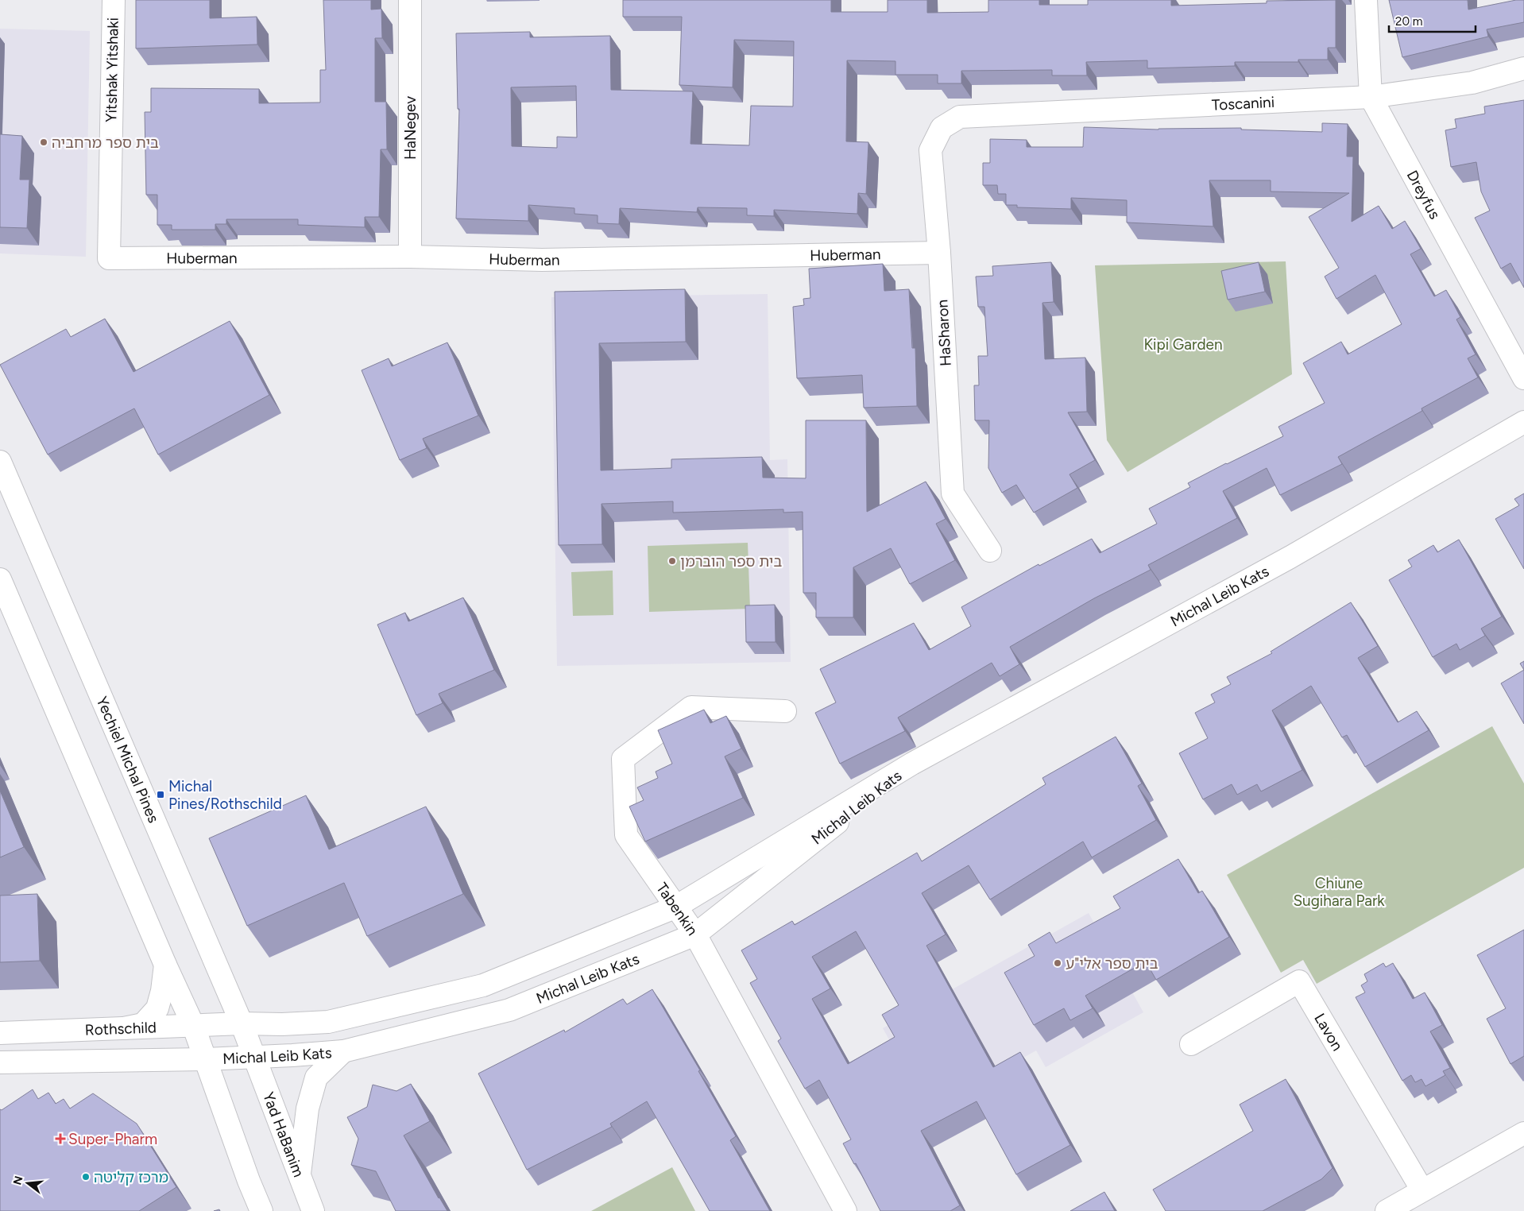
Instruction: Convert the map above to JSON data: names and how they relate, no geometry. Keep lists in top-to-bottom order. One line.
{"streets":{"street":["Yitshak Yitshaki","Toscanini","HaNegev","Dreyfus","Huberman","HaSharon","Michal Leib Kats","Yechiel Michal Pines","Tabenkin","Rothschild","Lavon","Yad HaBanim"]},"crossings":[["Yitshak Yitshaki","Huberman"],["Toscanini","Dreyfus"],["Toscanini","HaSharon"],["HaNegev","Huberman"],["Huberman","HaSharon"],["Michal Leib Kats","Yechiel Michal Pines"],["Michal Leib Kats","Tabenkin"],["Michal Leib Kats","Rothschild"],["Michal Leib Kats","Yad HaBanim"],["Yechiel Michal Pines","Rothschild"],["Yechiel Michal Pines","Yad HaBanim"]],"parks":["Kipi Garden","Chiune Sugihara Park"],"places":{"other":["בית ספר מרחביה","בית ספר הוברמן","בית ספר אלי\"ע","מרכז קליטה"],"transit":["Michal Pines/Rothschild"],"health":["Super-Pharm"]},"scale_bar":"20 m","north":"left"}
